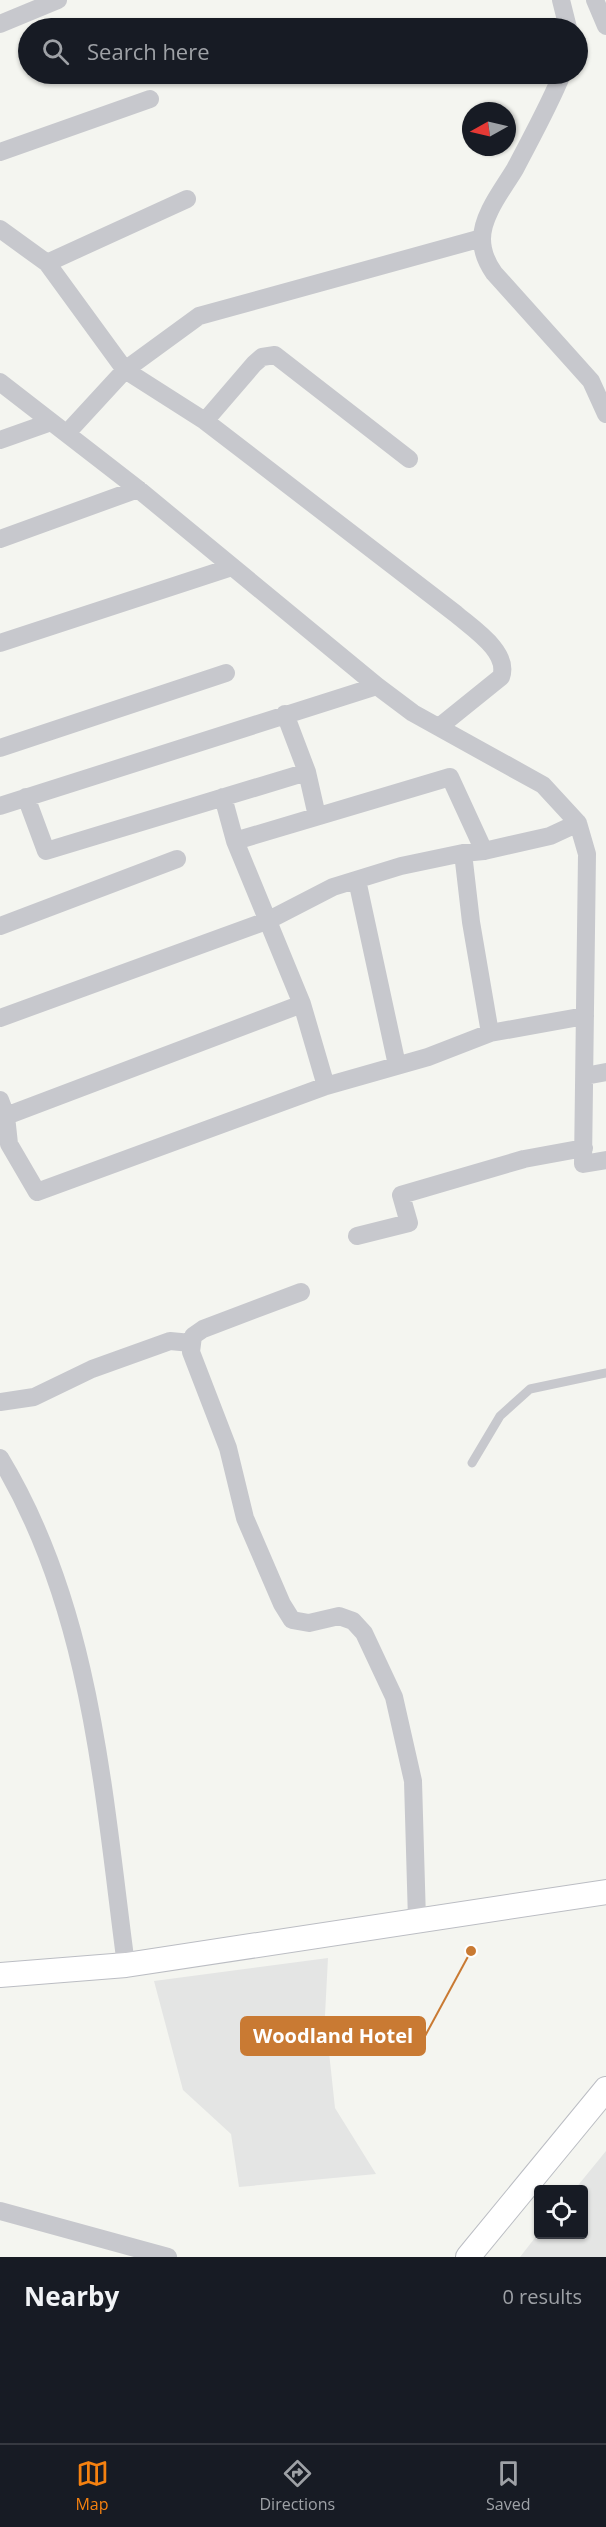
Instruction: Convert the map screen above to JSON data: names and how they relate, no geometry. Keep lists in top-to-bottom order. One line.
{"places":["Woodland Hotel"],"north":"left","page":{"search":"Search here","heading":["Nearby","0 results"],"nav":["Map","Directions","Saved"]}}
